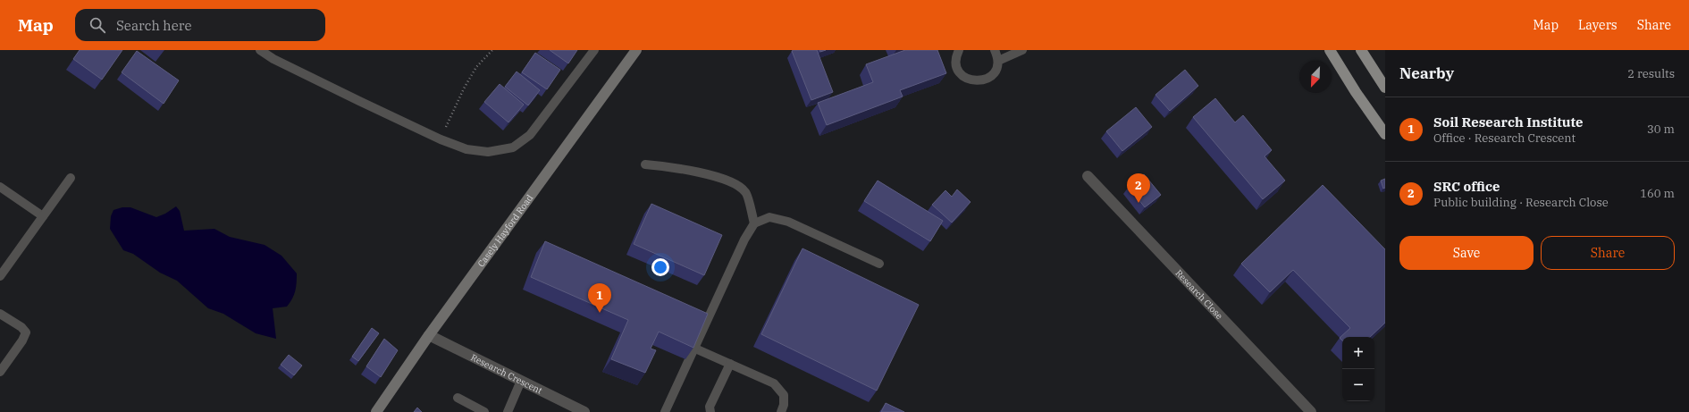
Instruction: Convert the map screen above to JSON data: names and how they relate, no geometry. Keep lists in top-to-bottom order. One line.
{"streets":{"street":["Casely Hayford Road","Research Close","Research Crescent"]},"crossings":[["Casely Hayford Road","Research Crescent"]],"north":"bottom left","page":{"header":"Map","search":"Search here","nav":["Map","Layers","Share"],"heading":["Nearby","2 results"],"list":[{"mark":"1","name":"Soil Research Institute","note":"Office · Research Crescent","value":"30 m"},{"mark":"2","name":"SRC office","note":"Public building · Research Close","value":"160 m"}],"pins":["2","1"],"buttons":["Save","Share"],"map_buttons":["+","−"]}}
